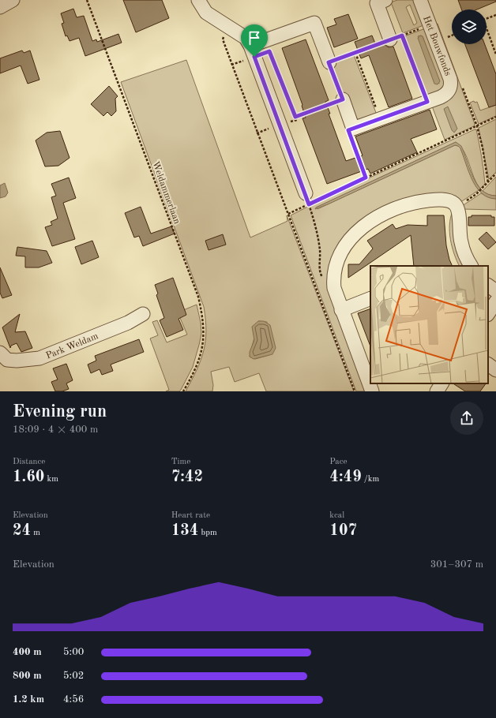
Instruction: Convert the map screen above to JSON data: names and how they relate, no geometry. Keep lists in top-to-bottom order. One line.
{"streets":{"street":["Het Bouwfonds","Park Weldam"],"path":["Weldammerlaan"]},"page":{"heading":["Evening run","18:09 · 4 × 400 m"],"stats":[["Distance","1.60 km"],["Time","7:42"],["Pace","4:49 /km"],["Elevation","24 m"],["Heart rate","134 bpm"],["kcal","107"]],"chart":["Elevation","301–307 m"],"list":[{"name":"400 m","note":"5:00"},{"name":"800 m","note":"5:02"},{"name":"1.2 km","note":"4:56"}]}}
